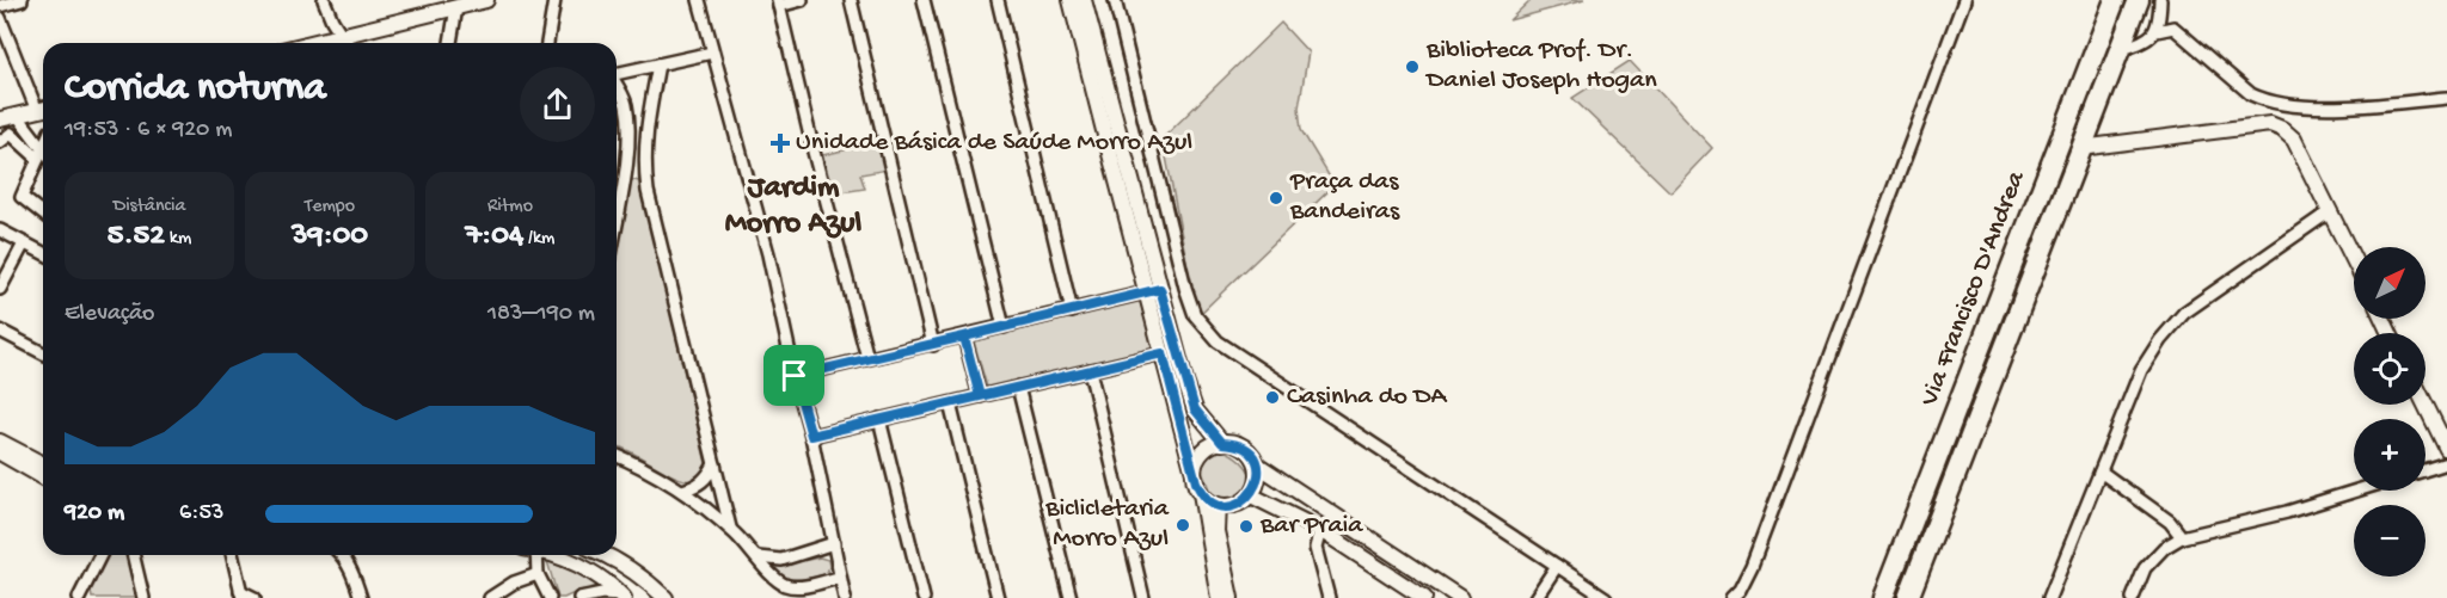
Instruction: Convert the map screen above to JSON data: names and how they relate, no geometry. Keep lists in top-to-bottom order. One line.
{"streets":{"highway":["Via Francisco D'Andrea"]},"districts":["Jardim Morro Azul"],"places":{"other":["Biblioteca Prof. Dr. Daniel Joseph Hogan","Praça das Bandeiras","Casinha do DA","Biclicletaria Morro Azul","Bar Praia"],"health":["Unidade Básica de Saúde Morro Azul"]},"north":"top right","page":{"heading":["Corrida noturna","19:53 · 6 × 920 m"],"stats":[["Distância","5.52 km"],["Tempo","39:00"],["Ritmo","7:04 /km"]],"map_buttons":["+","−"],"chart":["Elevação","183–190 m"],"list":[{"name":"920 m","note":"6:53"}]}}
